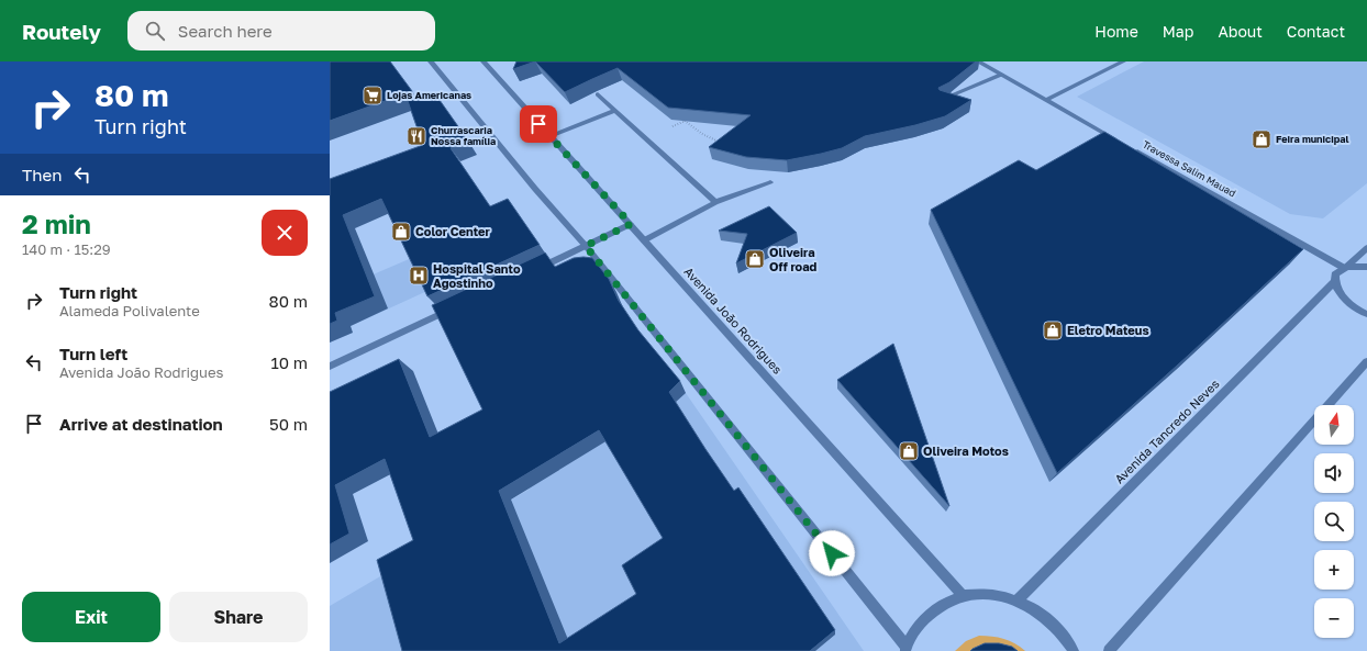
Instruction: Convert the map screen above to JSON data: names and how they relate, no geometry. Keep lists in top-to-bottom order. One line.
{"streets":{"street":["Travessa Salim Mauad","Avenida João Rodrigues","Avenida Tancredo Neves"]},"crossings":[["Travessa Salim Mauad","Avenida Tancredo Neves"]],"places":{"supermarket":["Lojas Americanas"],"restaurant":["Churrascaria Nossa família"],"shop":["Feira municipal","Color Center","Oliveira Off road","Eletro Mateus","Oliveira Motos"],"hospital":["Hospital Santo Agostinho"]},"north":"top","page":{"header":"Routely","search":"Search here","nav":["Home","Map","About","Contact"],"turn":["80 m","Turn right"],"then":"Then","heading":["2 min","140 m · 15:29"],"list":[{"name":"Turn right","note":"Alameda Polivalente","value":"80 m"},{"name":"Turn left","note":"Avenida João Rodrigues","value":"10 m"},{"name":"Arrive at destination","value":"50 m"}],"map_buttons":["+","−"],"buttons":["Exit","Share"]}}
